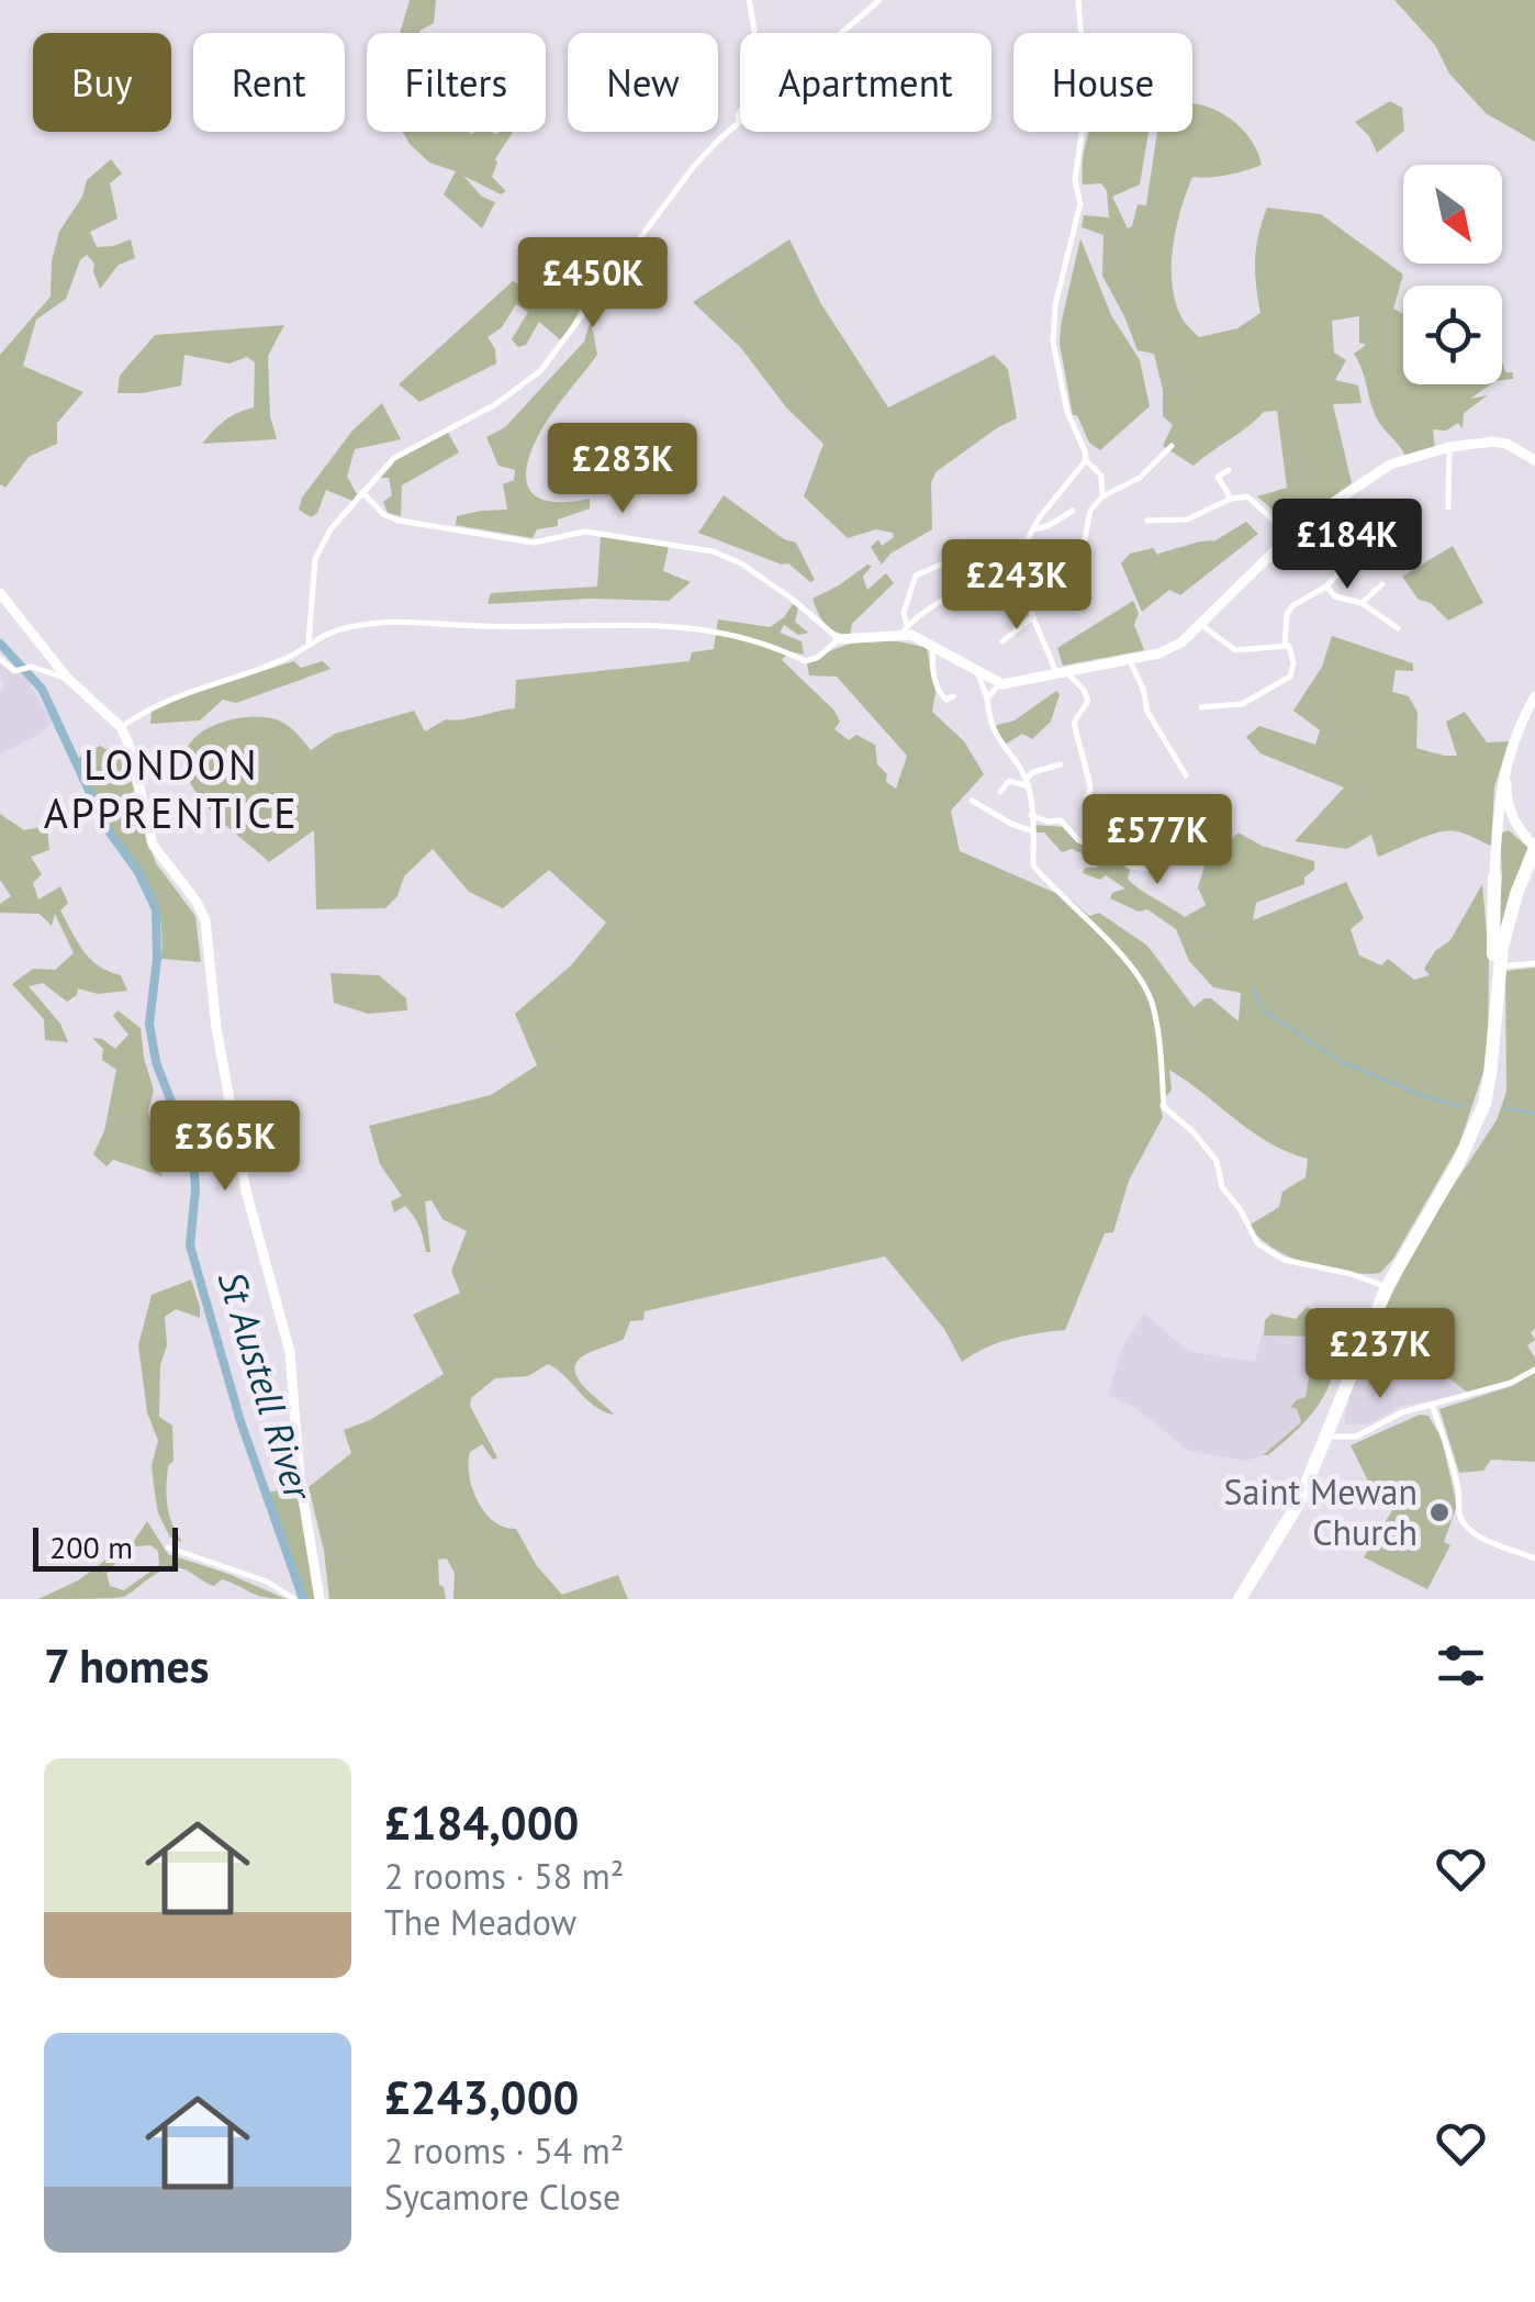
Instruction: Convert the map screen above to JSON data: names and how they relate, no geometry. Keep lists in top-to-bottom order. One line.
{"districts":["LONDON APPRENTICE"],"water":["St Austell River"],"places":["Saint Mewan Church"],"scale_bar":"200 m","north":"bottom right","page":{"chip":["Buy","Rent","Filters","New","Apartment","House"],"price":["£450K","£283K","£184K","£243K","£577K","£365K","£237K"],"scale":"200 m","heading":"7 homes","list":[{"name":"£184,000","note":"2 rooms · 58 m² · The Meadow"},{"name":"£243,000","note":"2 rooms · 54 m² · Sycamore Close"}]}}
